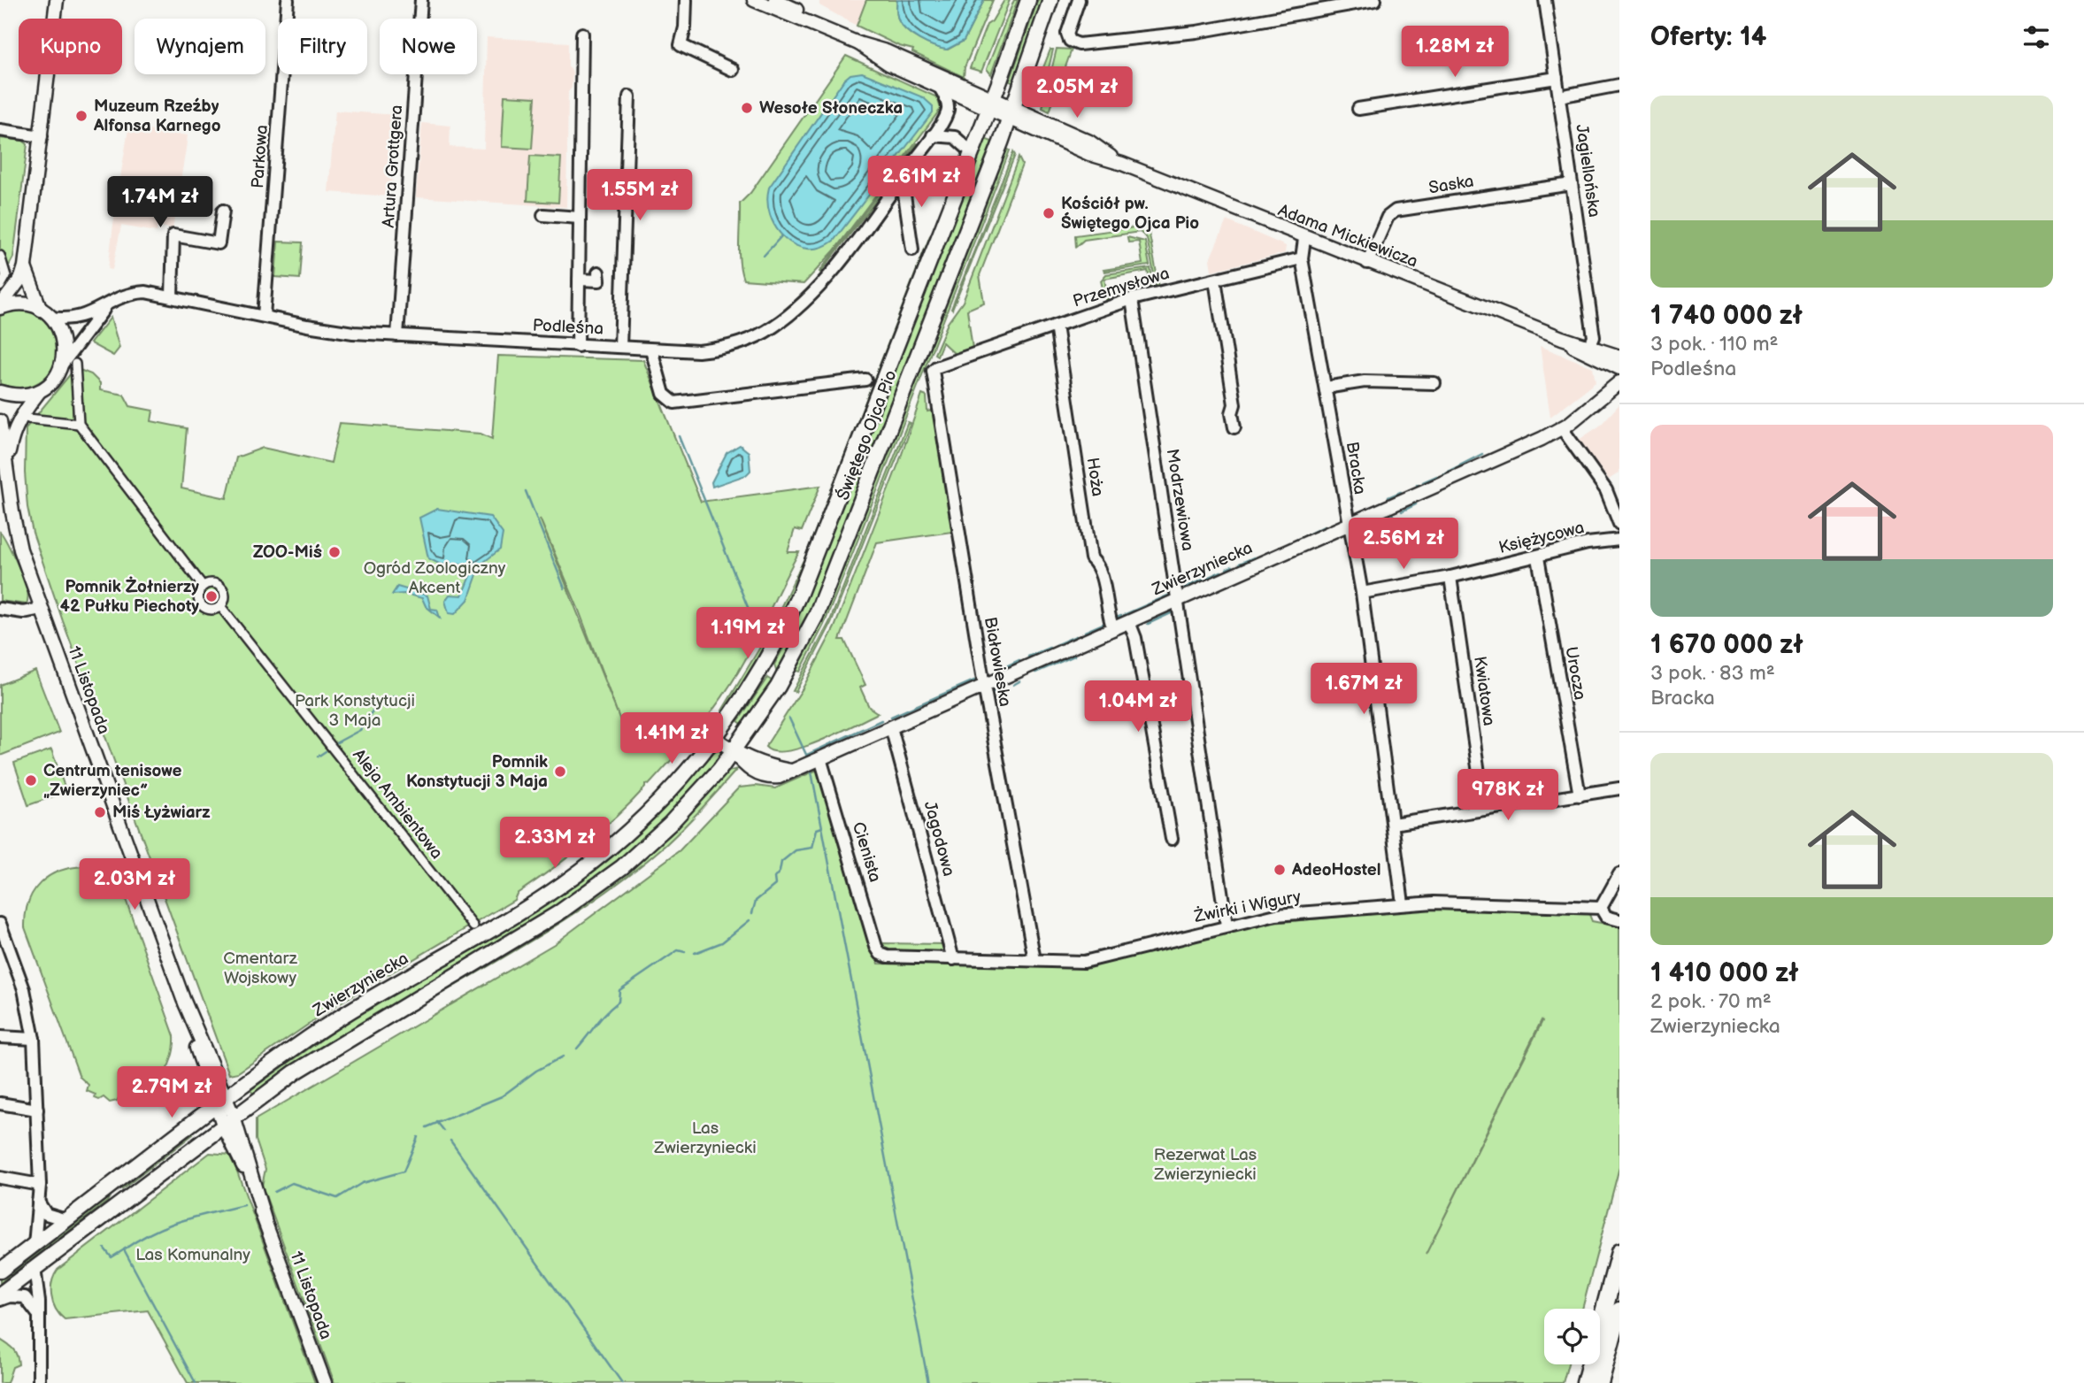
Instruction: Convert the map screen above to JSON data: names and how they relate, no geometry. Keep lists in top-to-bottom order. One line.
{"streets":{"main road":["Świętego Ojca Pio","Zwierzyniecka"],"street":["Parkowa","Artura Grottgera","Jagiellońska","Saska","Adama Mickiewicza","Przemysłowa","Podleśna","Bracka","Hoża","Modrzewiowa","Księżycowa","Białowieska","Urocza","11 Listopada","Kwiatowa","Aleja Ambientowa","Jagodowa","Cienista","Żwirki i Wigury"]},"crossings":[["Parkowa","Podleśna"],["Artura Grottgera","Podleśna"],["Jagiellońska","Saska"],["Jagiellońska","Adama Mickiewicza"],["Saska","Adama Mickiewicza"],["Adama Mickiewicza","Podleśna"],["Adama Mickiewicza","Świętego Ojca Pio"],["Przemysłowa","Bracka"],["Przemysłowa","Hoża"],["Przemysłowa","Modrzewiowa"],["Przemysłowa","Białowieska"],["Świętego Ojca Pio","Zwierzyniecka"],["Bracka","Księżycowa"],["Bracka","Zwierzyniecka"],["Bracka","Żwirki i Wigury"],["Hoża","Zwierzyniecka"],["Modrzewiowa","Zwierzyniecka"],["Modrzewiowa","Żwirki i Wigury"],["Księżycowa","Urocza"],["Księżycowa","Kwiatowa"],["Zwierzyniecka","Białowieska"],["Zwierzyniecka","11 Listopada"],["Zwierzyniecka","Jagodowa"],["Zwierzyniecka","Cienista"],["Białowieska","Żwirki i Wigury"],["Jagodowa","Żwirki i Wigury"],["Cienista","Żwirki i Wigury"]],"parks":["Ogród Zoologiczny Akcent","Park Konstytucji 3 Maja","Cmentarz Wojskowy","Las Zwierzyniecki","Rezerwat Las Zwierzyniecki","Las Komunalny"],"places":["Wesołe Słoneczka","Muzeum Rzeźby Alfonsa Karnego","Kościół pw. Świętego Ojca Pio","ZOO-Miś","Pomnik Żołnierzy 42 Pułku Piechoty","Pomnik Konstytucji 3 Maja","Centrum tenisowe „Zwierzyniec”","Miś Łyżwiarz","AdeoHostel"],"page":{"heading":"Oferty: 14","chip":["Kupno","Wynajem","Filtry","Nowe"],"price":["1.28M zł","2.05M zł","2.61M zł","1.55M zł","1.74M zł","2.56M zł","1.19M zł","1.67M zł","1.04M zł","1.41M zł","978K zł","2.33M zł","2.03M zł","2.79M zł"],"list":[{"name":"1 740 000 zł","note":"3 pok. · 110 m² · Podleśna"},{"name":"1 670 000 zł","note":"3 pok. · 83 m² · Bracka"},{"name":"1 410 000 zł","note":"2 pok. · 70 m² · Zwierzyniecka"}]}}
